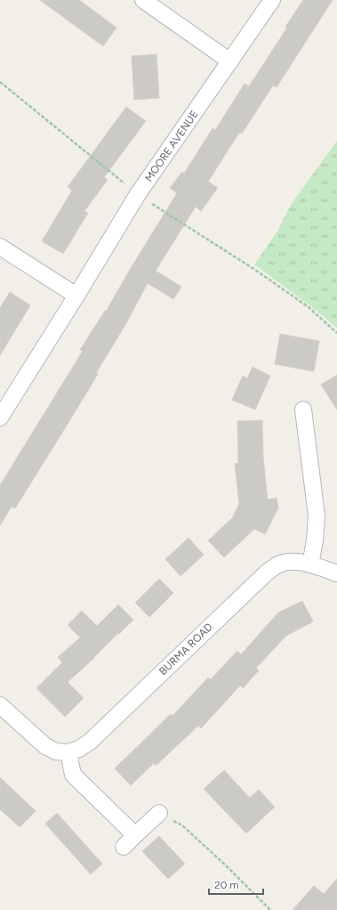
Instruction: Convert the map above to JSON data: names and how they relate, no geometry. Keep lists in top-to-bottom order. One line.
{"streets":{"street":["MOORE AVENUE","BURMA ROAD"]},"scale_bar":"20 m"}
